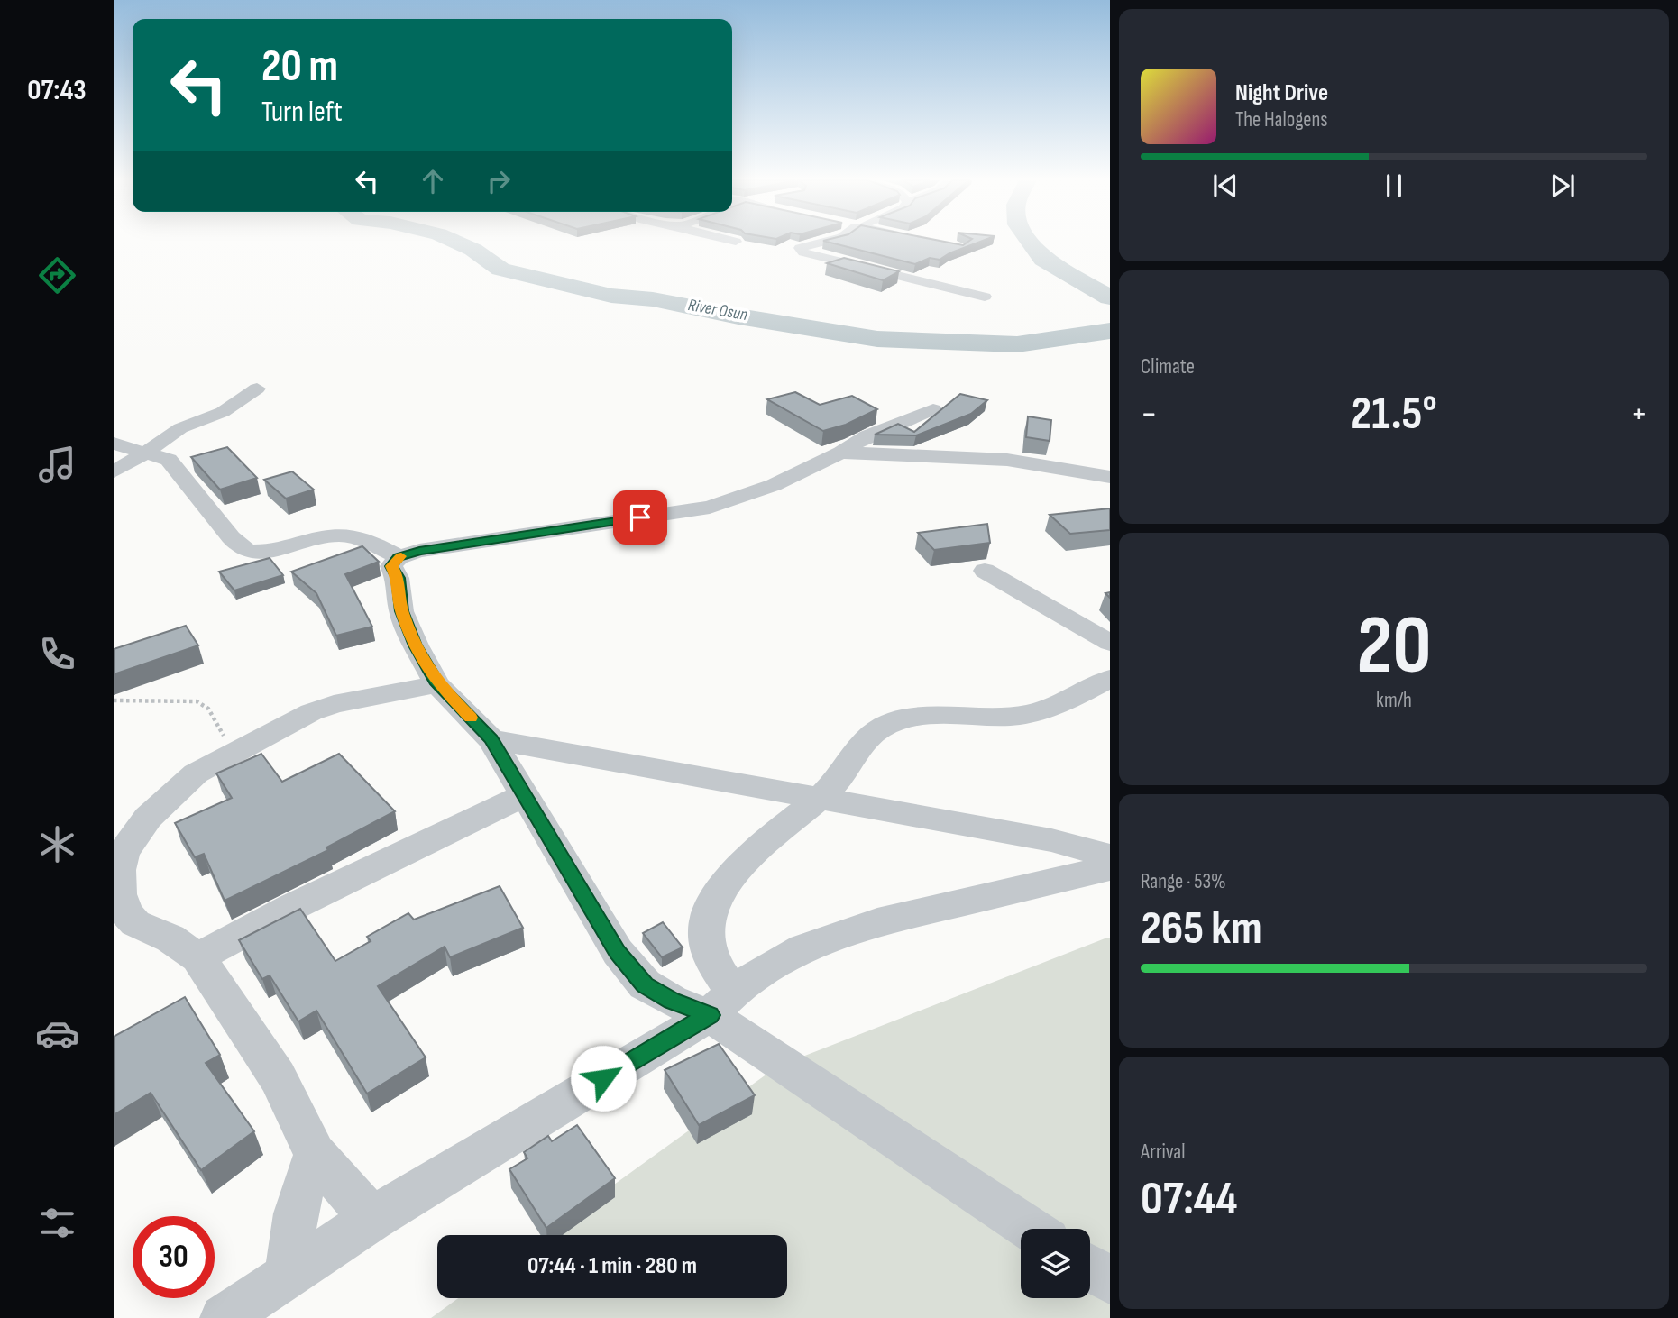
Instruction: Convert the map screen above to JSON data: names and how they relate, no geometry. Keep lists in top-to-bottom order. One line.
{"water":["River Osun"],"page":{"tabs":"07:43","turn":["20 m","Turn left"],"song":["Night Drive","The Halogens"],"tile":["Climate",["20","km/h"],["Range · 53%","265 km"],["Arrival","07:44"]],"heat":["−","21.5°","+"],"limit":"30","trip":"07:44 · 1 min · 280 m"}}
